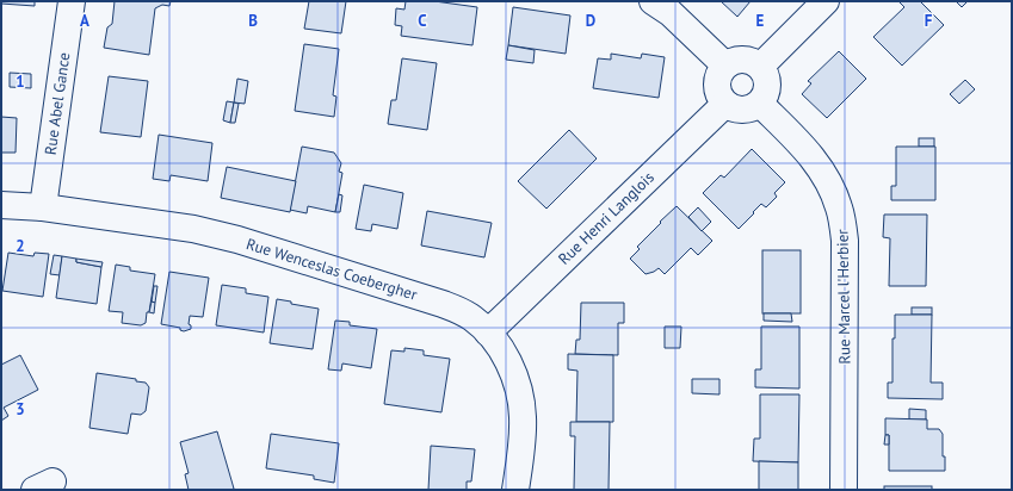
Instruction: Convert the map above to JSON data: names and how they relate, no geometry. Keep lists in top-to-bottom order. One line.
{"streets":{"street":["Rue Abel Gance","Rue Henri Langlois","Rue Wenceslas Coebergher","Rue Marcel l'Herbier"]},"crossings":[["Rue Abel Gance","Rue Wenceslas Coebergher"],["Rue Henri Langlois","Rue Wenceslas Coebergher"],["Rue Henri Langlois","Rue Marcel l'Herbier"]],"grid":{"columns":["A","B","C","D","E","F"],"rows":["1","2","3"]}}
